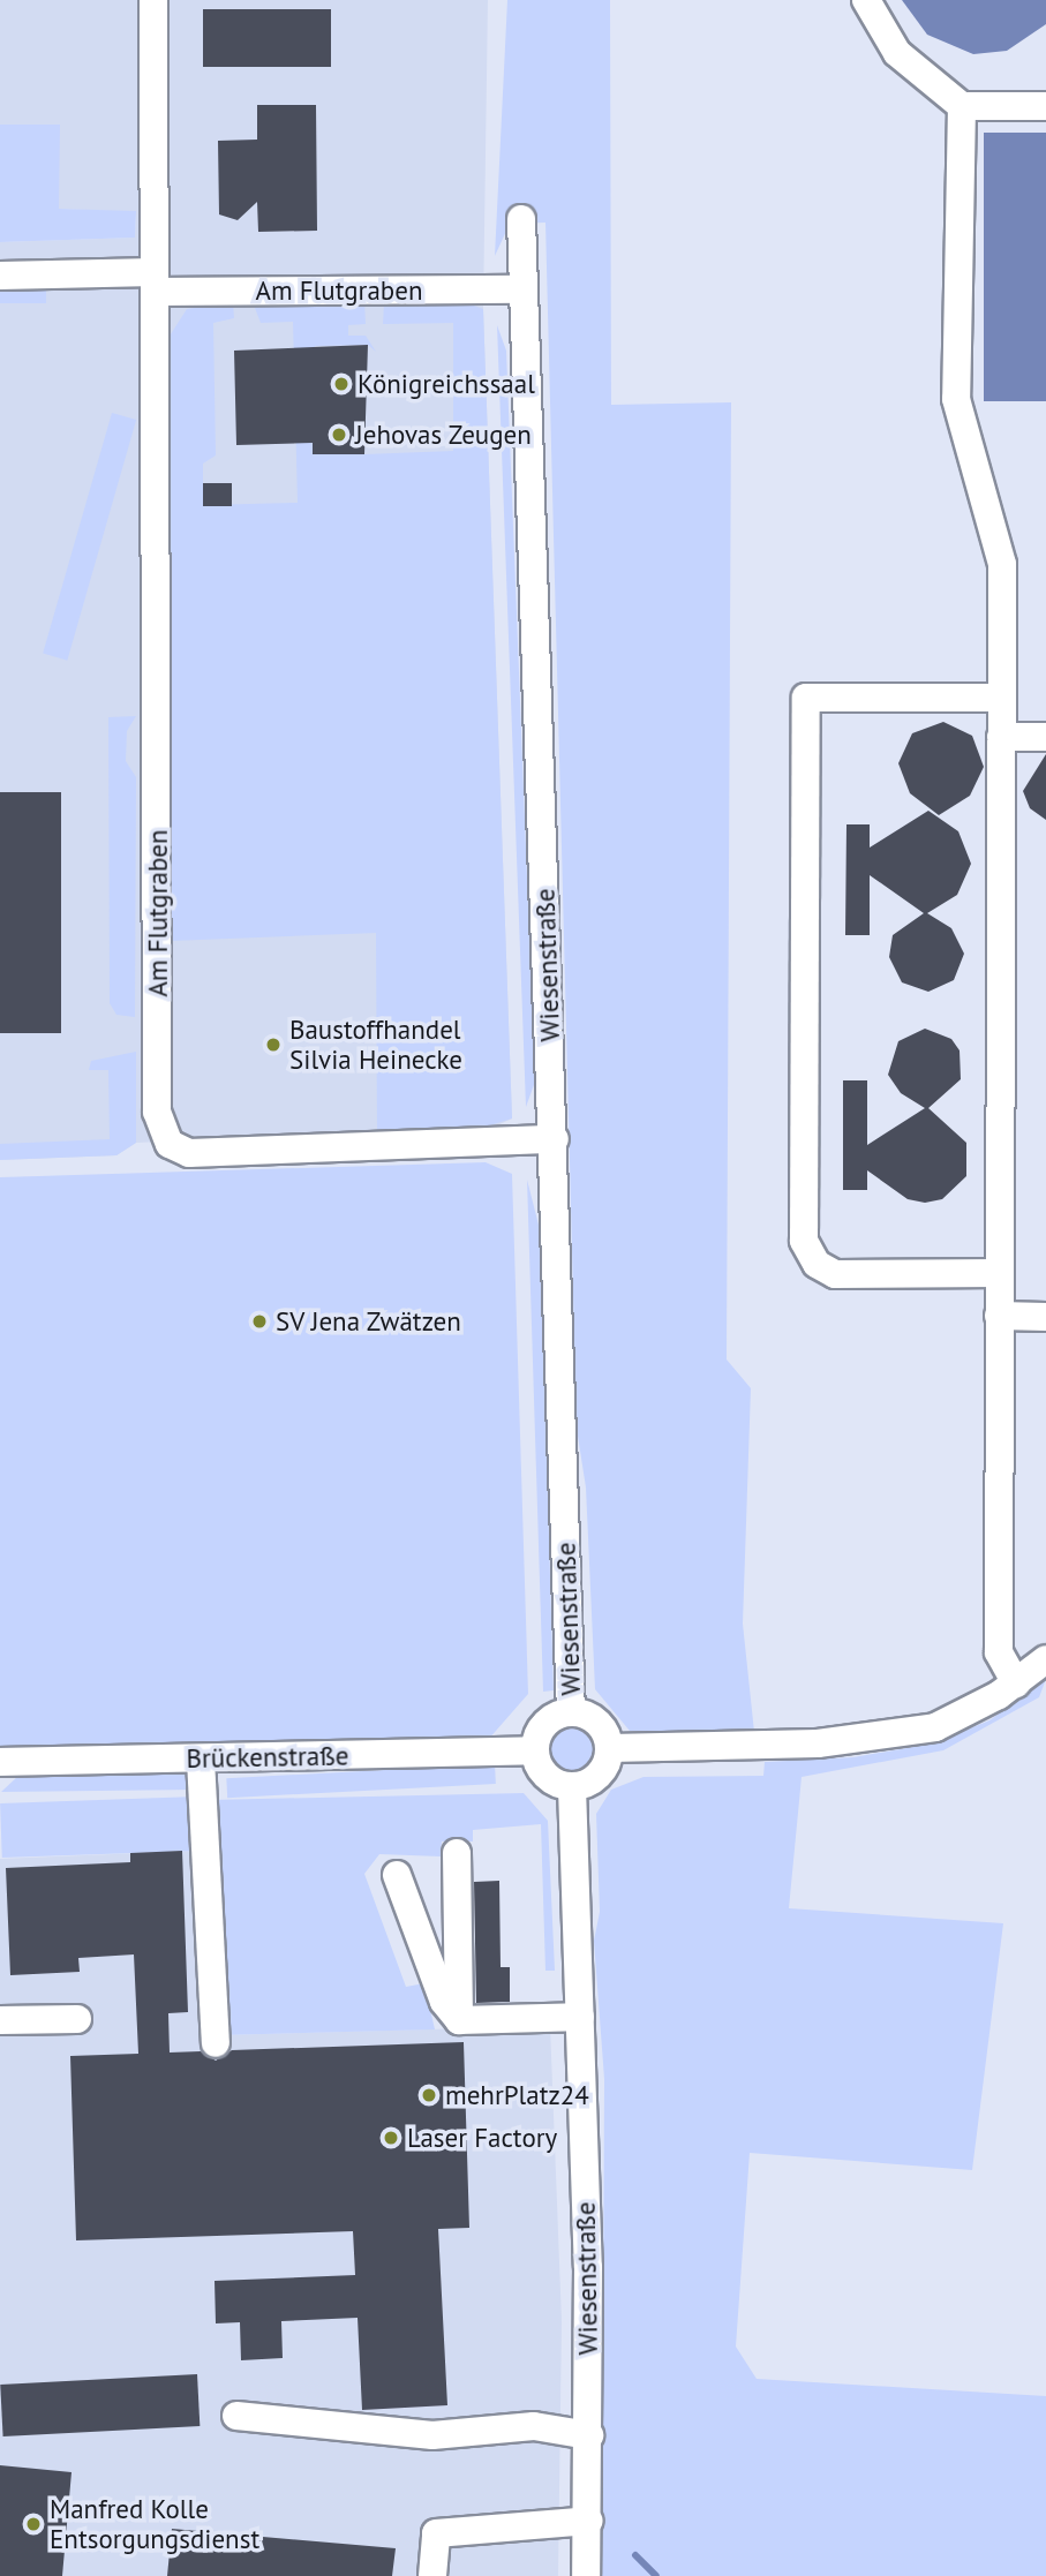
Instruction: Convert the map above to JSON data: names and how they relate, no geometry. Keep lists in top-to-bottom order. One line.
{"streets":{"street":["Am Flutgraben","Wiesenstraße","Brückenstraße"]},"crossings":[["Am Flutgraben","Wiesenstraße"],["Wiesenstraße","Brückenstraße"]],"places":["Königreichssaal","Jehovas Zeugen","Baustoffhandel Silvia Heinecke","SV Jena Zwätzen","mehrPlatz24","Laser Factory","Manfred Kolle Entsorgungsdienst"]}
